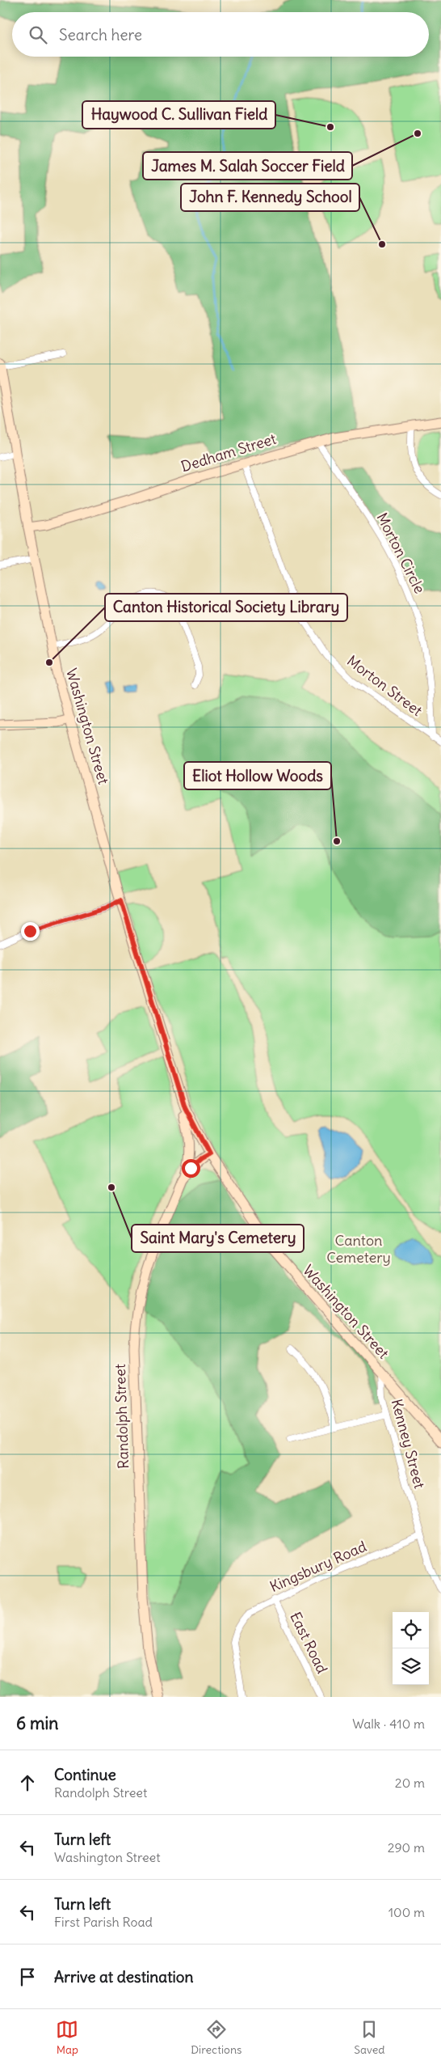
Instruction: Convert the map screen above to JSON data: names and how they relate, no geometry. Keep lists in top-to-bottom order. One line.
{"streets":{"main road":["Dedham Street","Washington Street","Randolph Street"],"street":["Morton Circle","Morton Street","Kenney Street","Kingsbury Road","East Road"]},"crossings":[["Dedham Street","Morton Circle"],["Dedham Street","Morton Street"],["Dedham Street","Washington Street"],["Morton Circle","Morton Street"],["Washington Street","Randolph Street"],["Washington Street","Kenney Street"],["Kenney Street","Kingsbury Road"],["Kingsbury Road","East Road"]],"parks":["Canton Cemetery"],"places":["Haywood C. Sullivan Field","James M. Salah Soccer Field","John F. Kennedy School","Canton Historical Society Library","Eliot Hollow Woods","Saint Mary's Cemetery"],"page":{"search":"Search here","heading":["6 min","Walk · 410 m"],"list":[["Continue","Randolph Street","20 m"],["Turn left","Washington Street","290 m"],["Turn left","First Parish Road","100 m"],"Arrive at destination"],"nav":["Map","Directions","Saved"]}}
